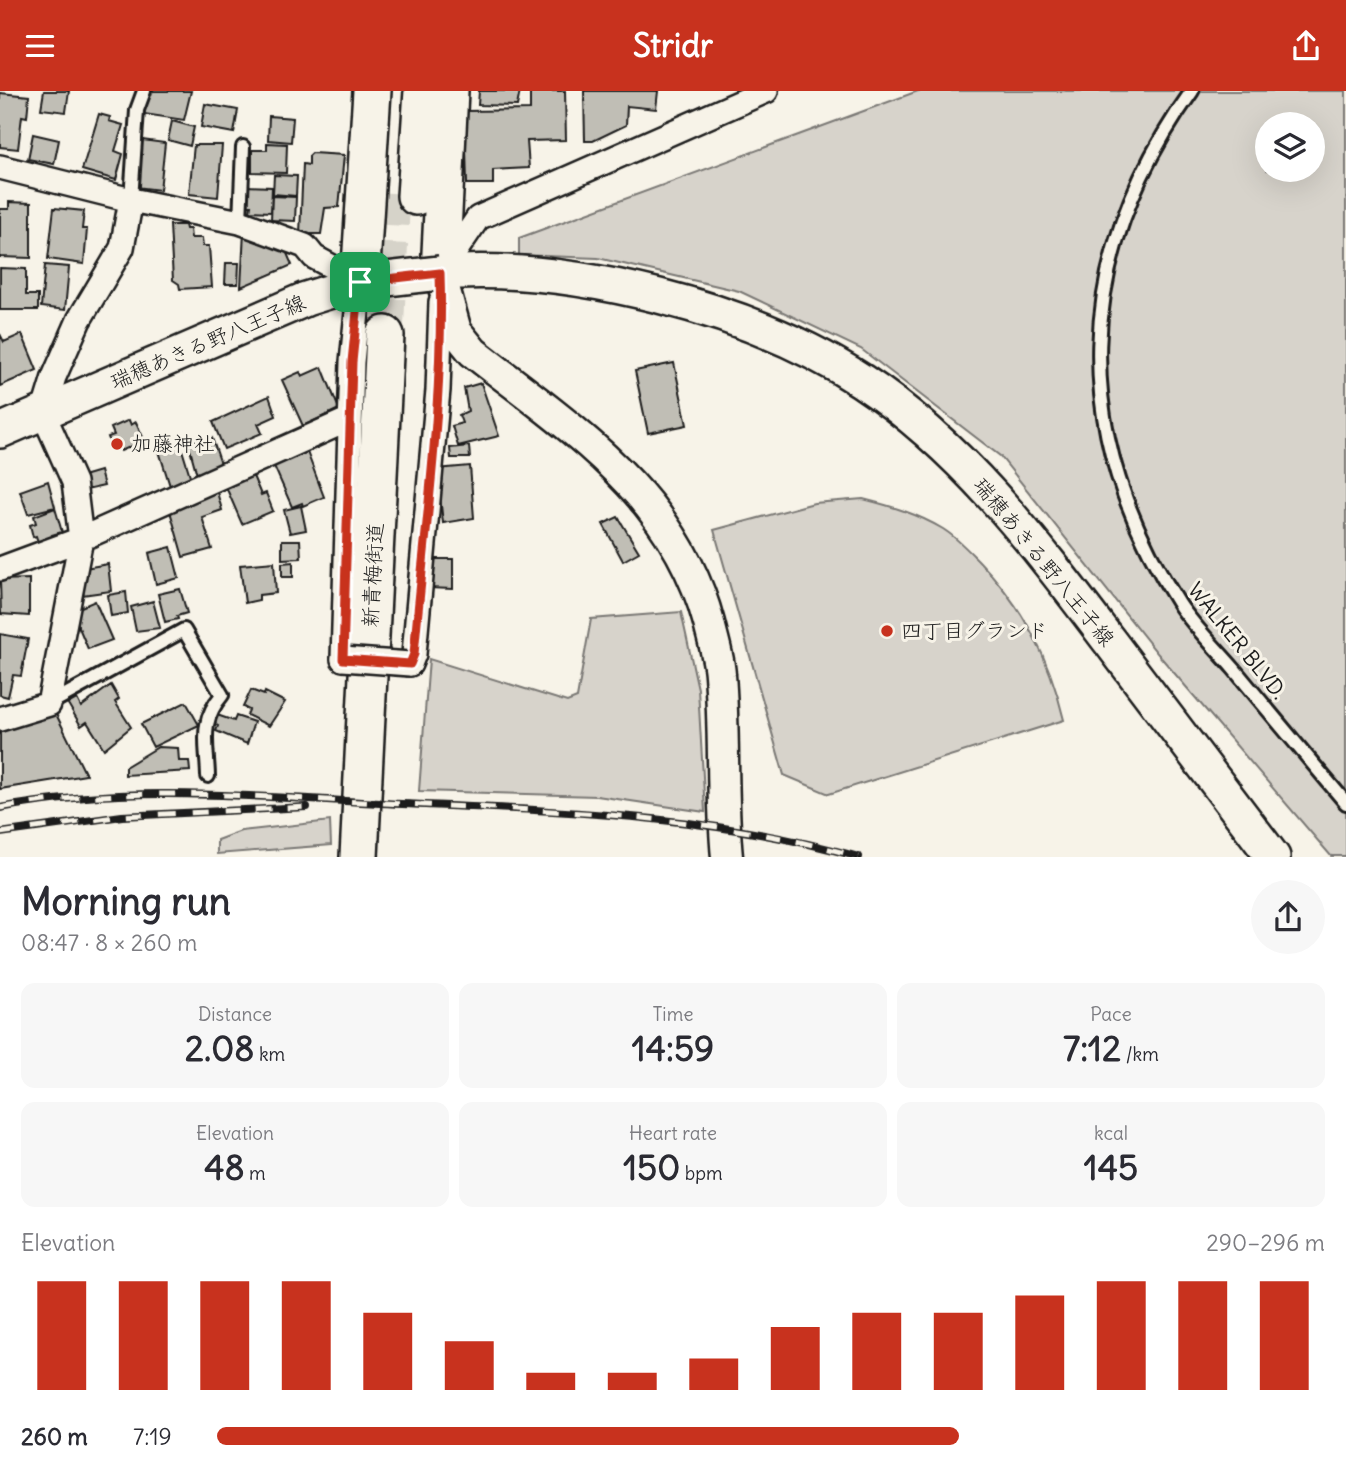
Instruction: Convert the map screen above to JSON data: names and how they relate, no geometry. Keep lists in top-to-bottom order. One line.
{"streets":{"main road":["瑞穂あきる野八王子線","新青梅街道"],"lane":["WALKER BLVD."]},"places":["加藤神社","四丁目グランド"],"page":{"header":"Stridr","heading":["Morning run","08:47 · 8 × 260 m"],"stats":[["Distance","2.08 km"],["Time","14:59"],["Pace","7:12 /km"],["Elevation","48 m"],["Heart rate","150 bpm"],["kcal","145"]],"chart":["Elevation","290–296 m"],"list":[{"name":"260 m","note":"7:19"}]}}
